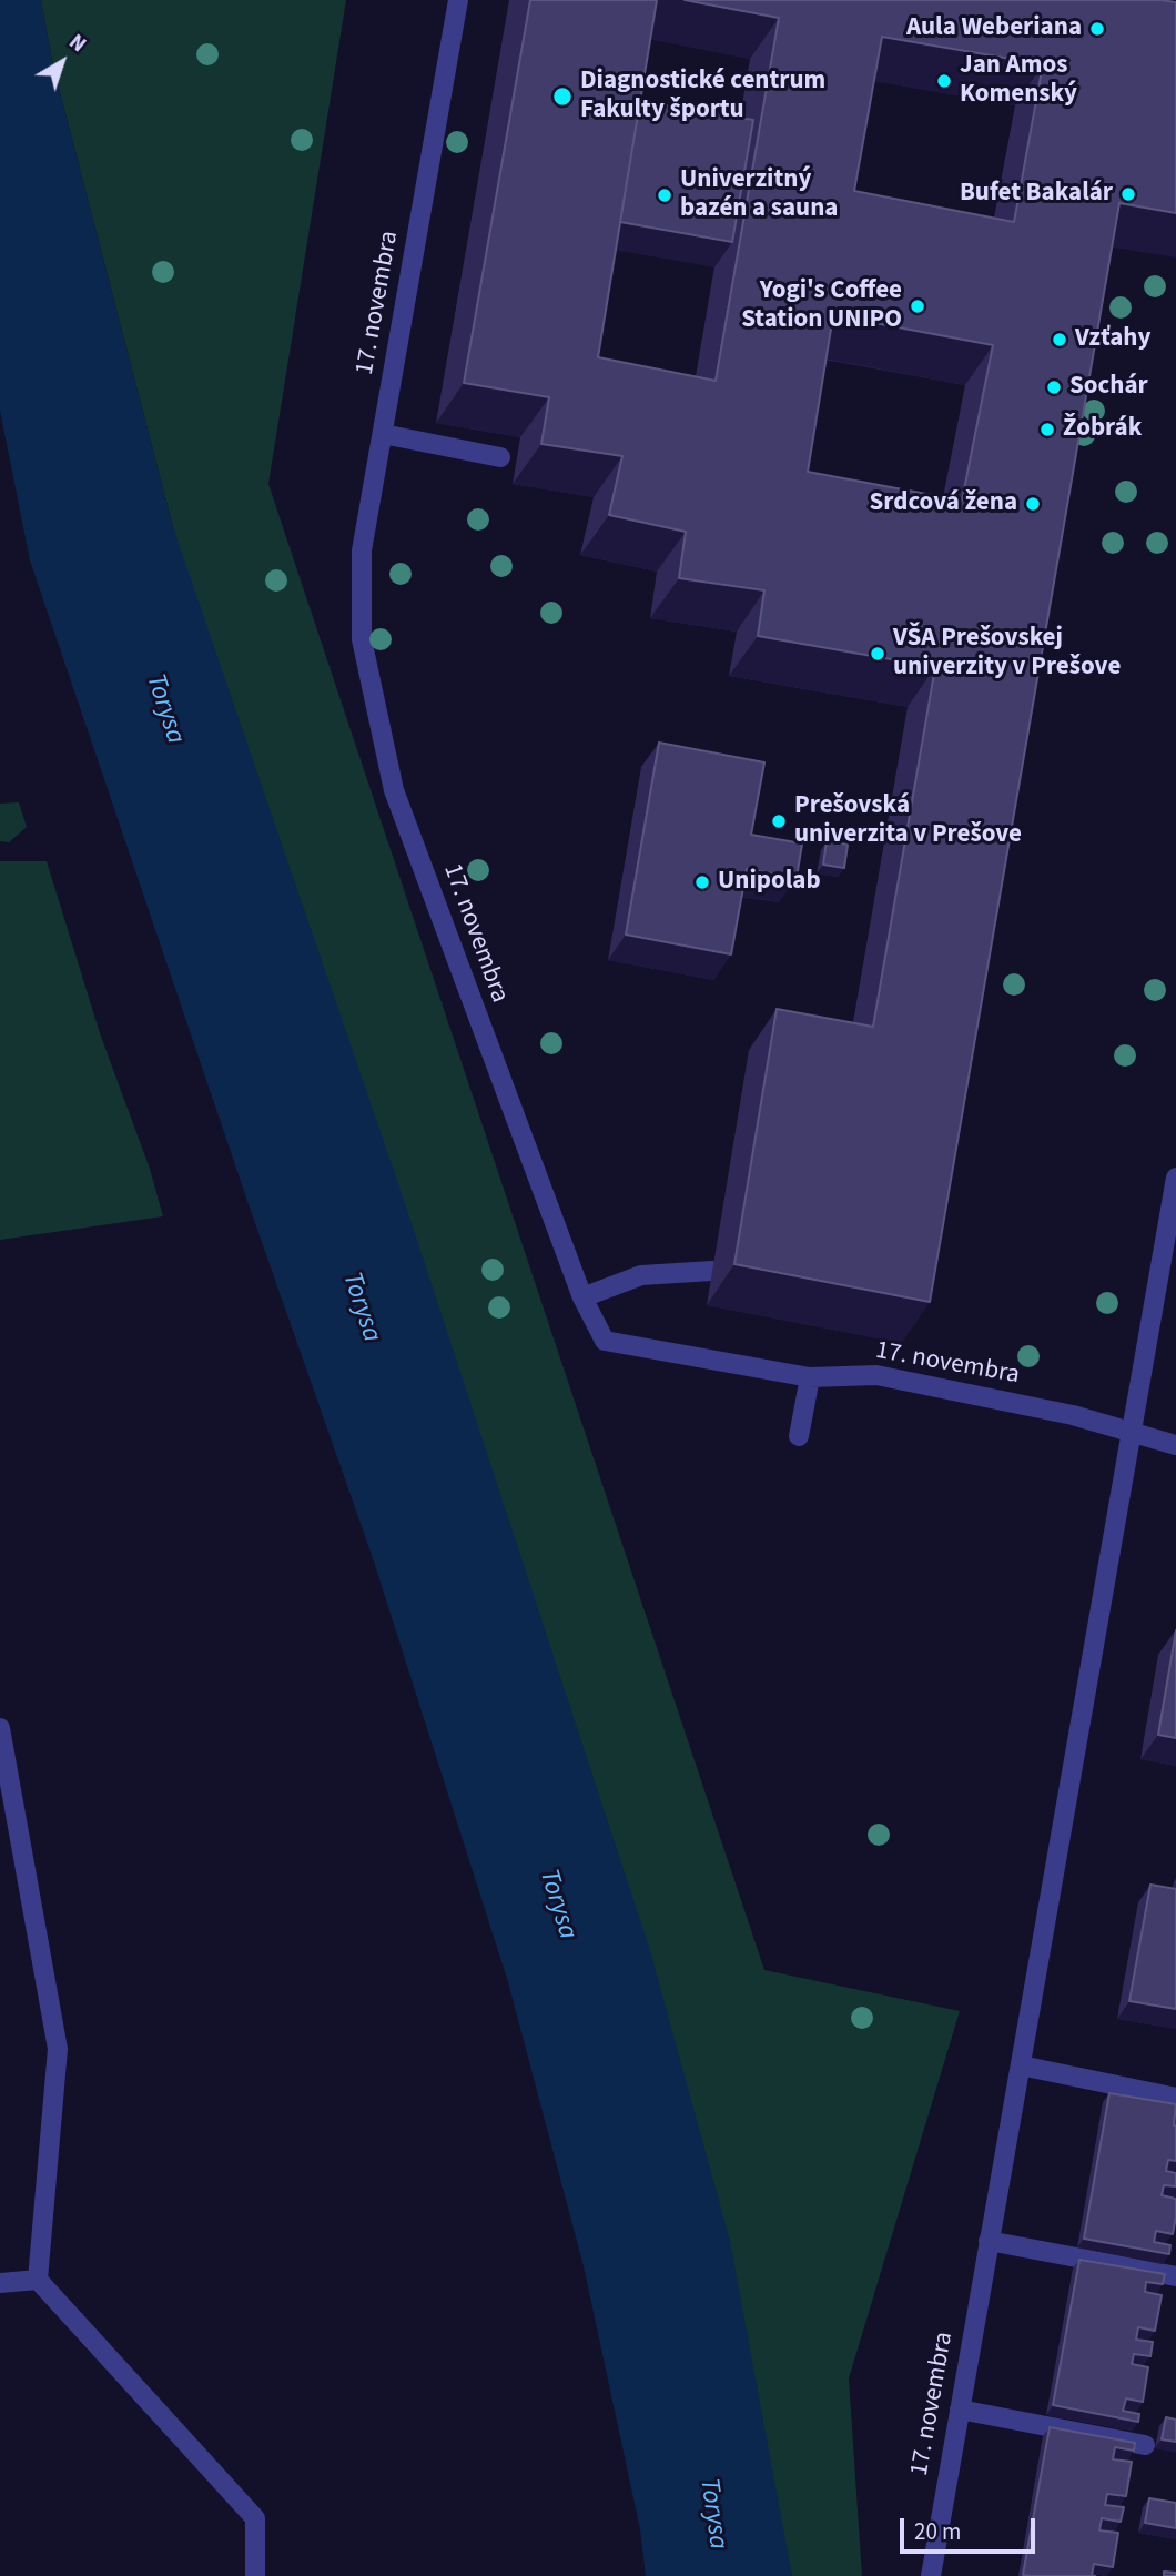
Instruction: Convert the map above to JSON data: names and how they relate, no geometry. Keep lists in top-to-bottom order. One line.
{"streets":{"street":["17. novembra"]},"water":["Torysa"],"places":["Aula Weberiana","Jan Amos Komenský","Diagnostické centrum Fakulty športu","Bufet Bakalár","Univerzitný bazén a sauna","Yogi's Coffee Station UNIPO","Vzťahy","Sochár","Žobrák","Srdcová žena","VŠA Prešovskej univerzity v Prešove","Prešovská univerzita v Prešove","Unipolab"],"scale_bar":"20 m","north":"top right"}
